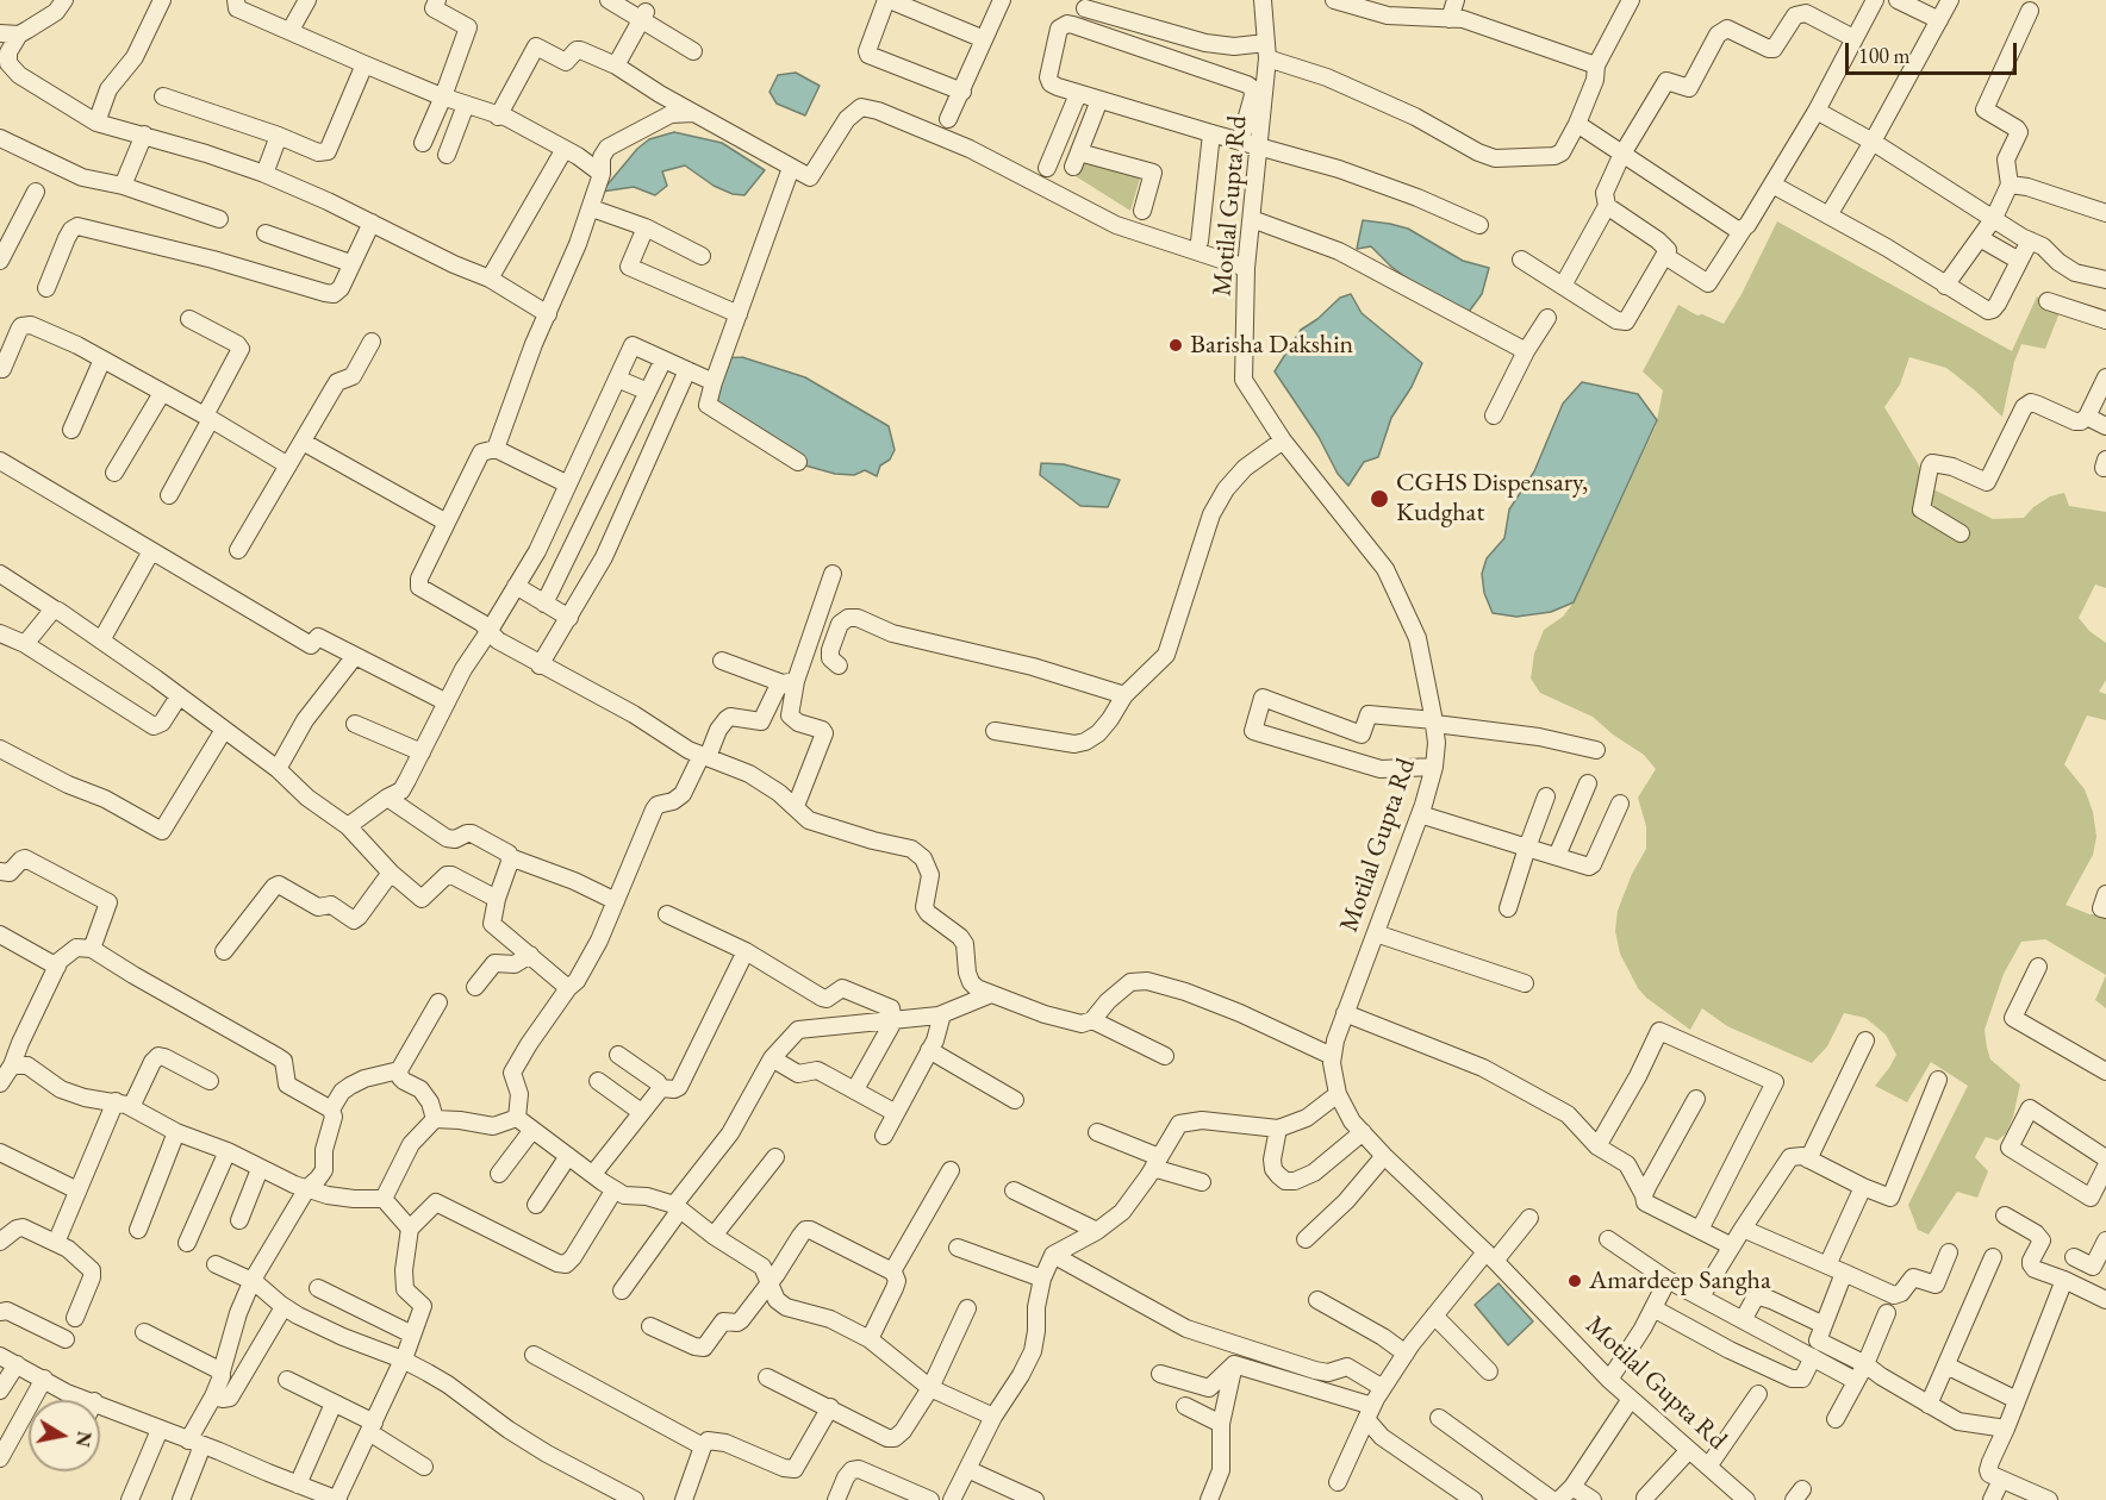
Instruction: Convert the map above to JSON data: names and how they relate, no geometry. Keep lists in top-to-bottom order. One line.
{"streets":{"street":["Motilal Gupta Rd"]},"places":["Barisha Dakshin","CGHS Dispensary, Kudghat","Amardeep Sangha"],"scale_bar":"100 m","north":"right"}
